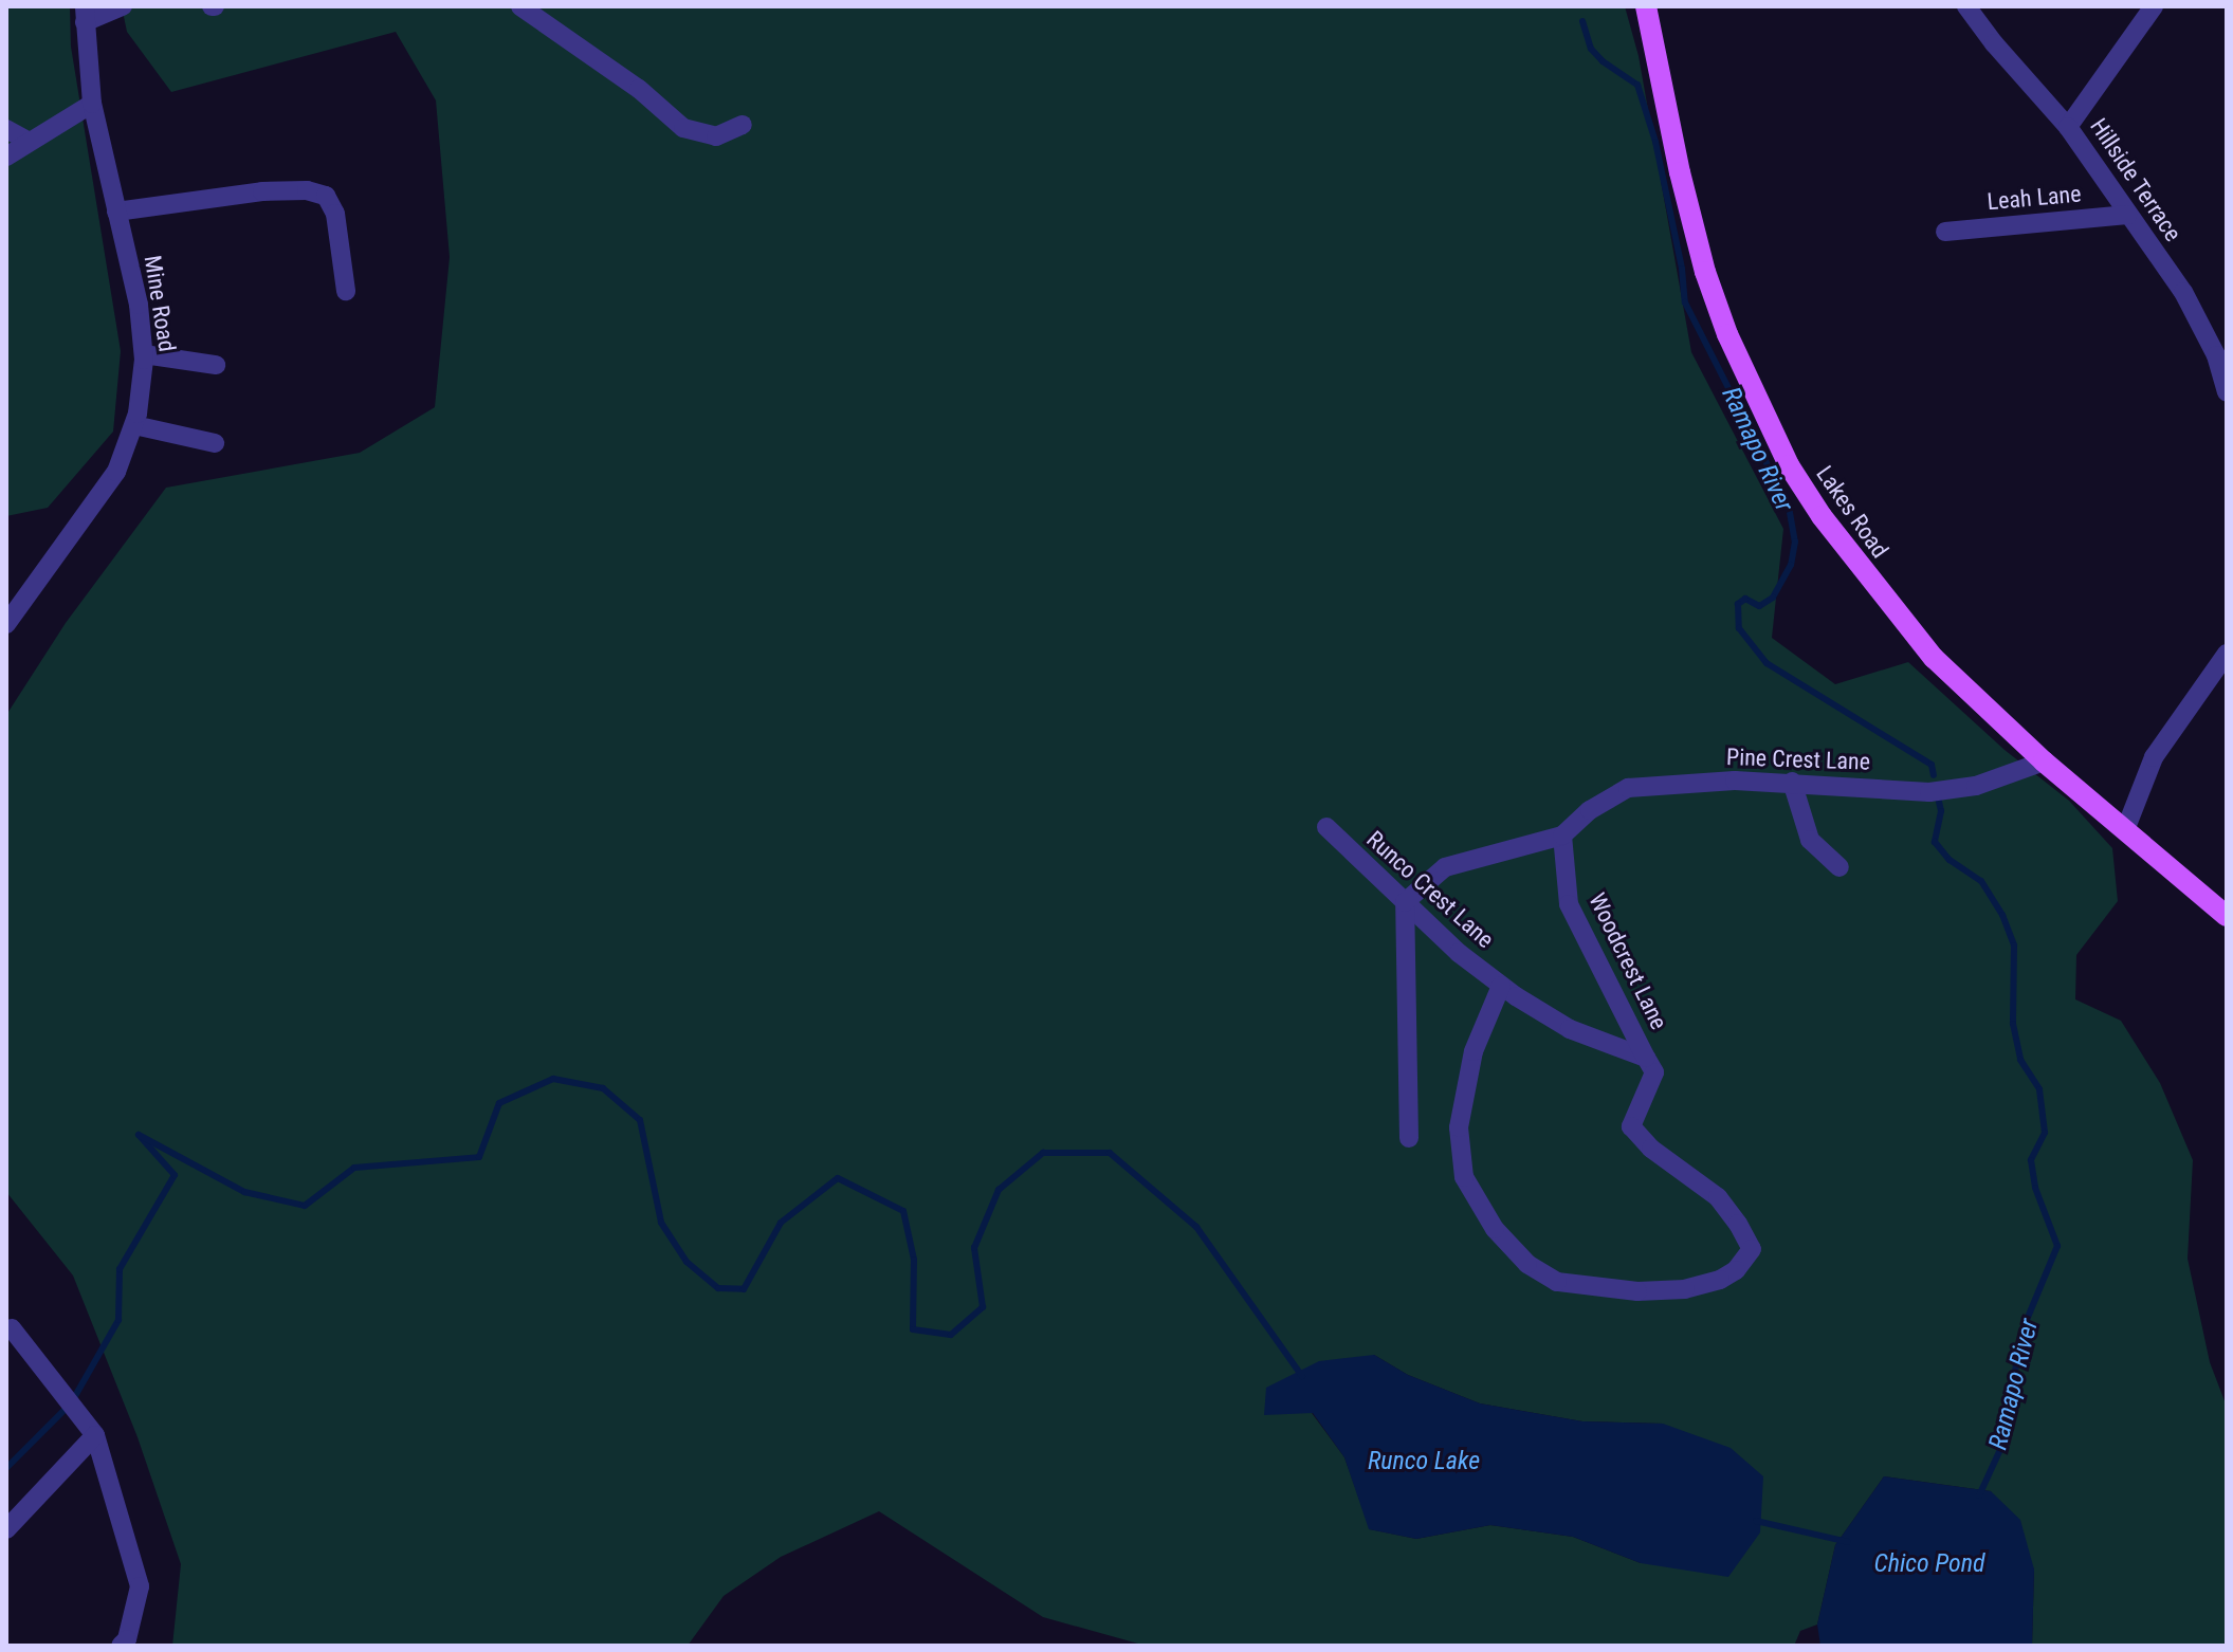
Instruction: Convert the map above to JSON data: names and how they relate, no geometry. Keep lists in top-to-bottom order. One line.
{"streets":{"main road":["Lakes Road"],"street":["Hillside Terrace","Leah Lane","Mine Road","Pine Crest Lane","Runco Crest Lane","Woodcrest Lane"]},"crossings":[["Hillside Terrace","Leah Lane"],["Lakes Road","Pine Crest Lane"],["Pine Crest Lane","Woodcrest Lane"],["Runco Crest Lane","Woodcrest Lane"]],"water":["Ramapo River","Runco Lake","Chico Pond"]}
